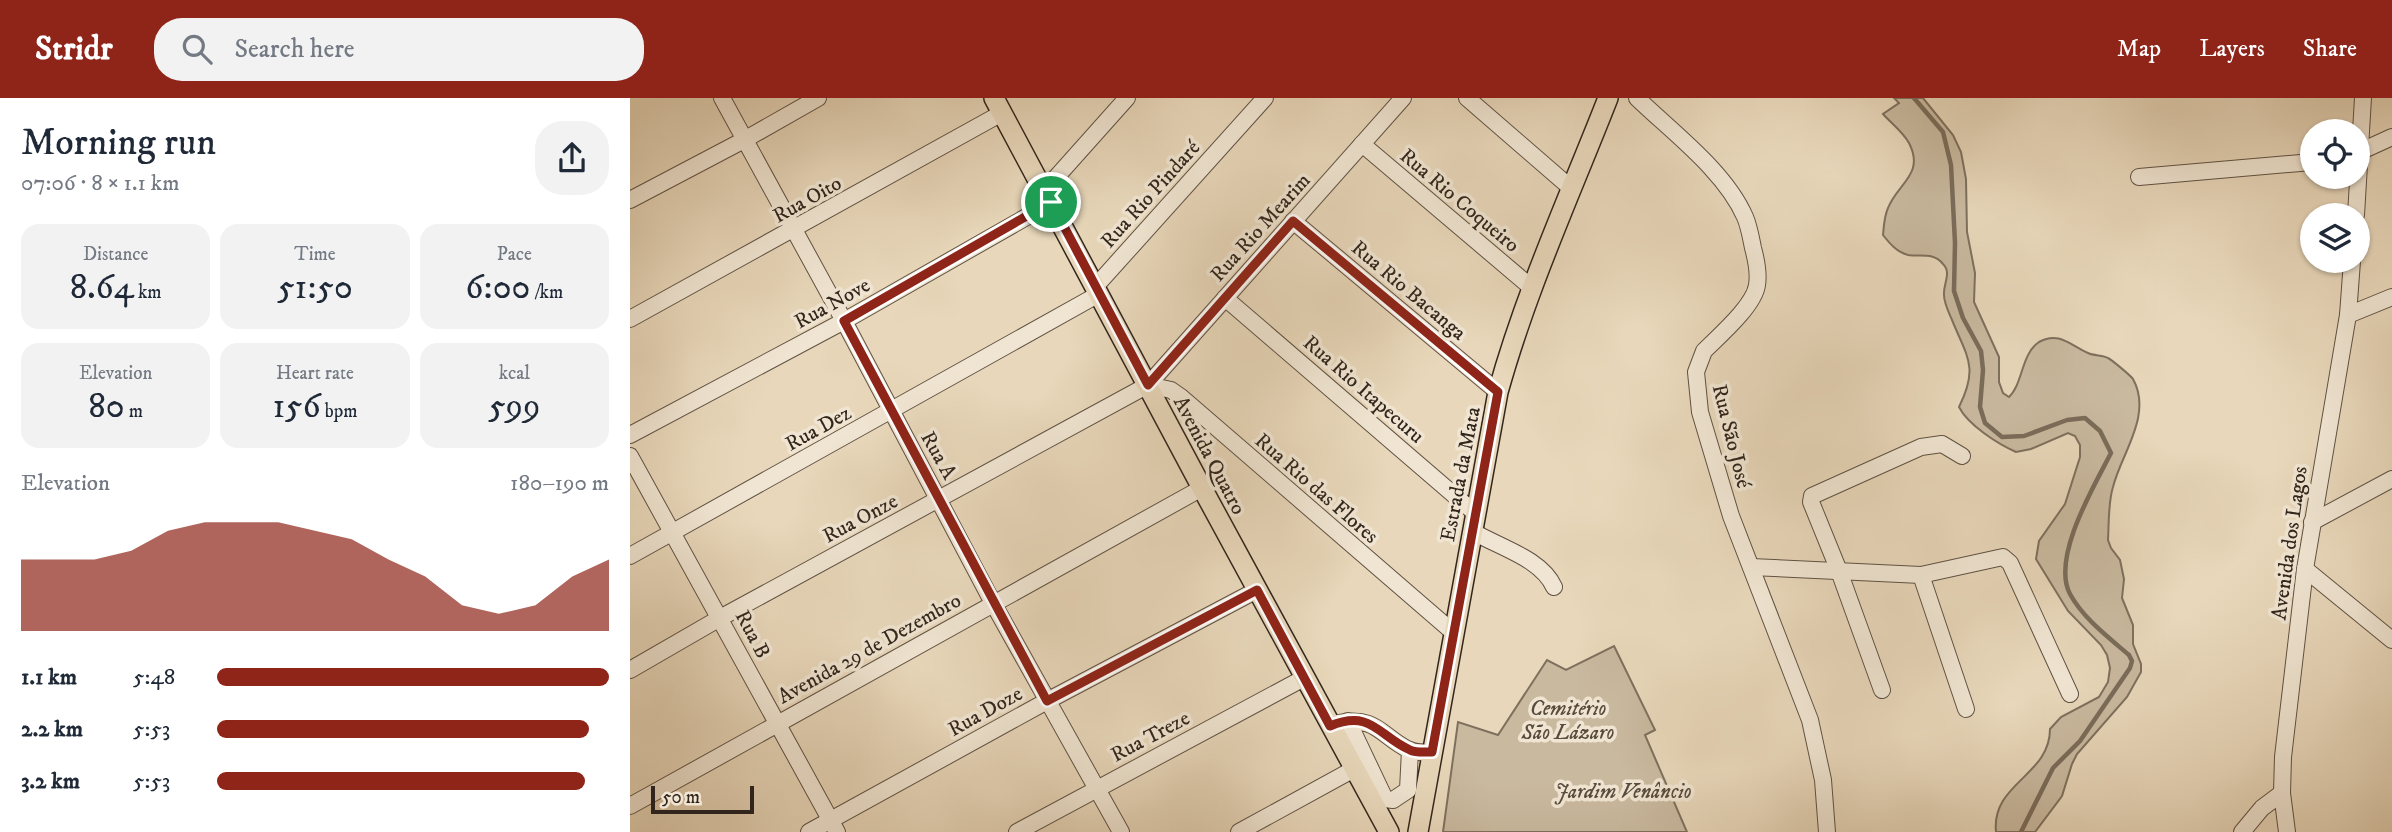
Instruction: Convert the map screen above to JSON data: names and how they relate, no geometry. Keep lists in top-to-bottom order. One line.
{"streets":{"main road":["Avenida Quatro","Estrada da Mata"],"street":["Rua Rio Pindaré","Rua Oito","Rua Rio Coqueiro","Rua Rio Mearim","Rua Rio Bacanga","Rua Nove","Rua Rio Itapecuru","Rua Dez","Rua São José","Rua A","Rua Rio das Flores","Rua Onze","Avenida dos Lagos","Rua B","Avenida 29 de Dezembro","Rua Doze","Rua Treze"]},"crossings":[["Rua Rio Pindaré","Rua Dez"],["Rua Rio Pindaré","Avenida Quatro"],["Rua Oito","Rua A"],["Rua Oito","Avenida Quatro"],["Rua Rio Coqueiro","Rua Rio Mearim"],["Rua Rio Coqueiro","Estrada da Mata"],["Rua Rio Mearim","Rua Rio Bacanga"],["Rua Rio Mearim","Rua Rio Itapecuru"],["Rua Rio Mearim","Avenida Quatro"],["Rua Rio Mearim","Rua Rio das Flores"],["Rua Rio Mearim","Rua Onze"],["Rua Rio Bacanga","Estrada da Mata"],["Rua Nove","Rua A"],["Rua Nove","Avenida Quatro"],["Rua Rio Itapecuru","Estrada da Mata"],["Rua Dez","Rua A"],["Rua Dez","Avenida Quatro"],["Rua Dez","Rua B"],["Rua A","Rua Onze"],["Rua A","Avenida 29 de Dezembro"],["Rua A","Rua Doze"],["Rua A","Rua Treze"],["Avenida Quatro","Rua Rio das Flores"],["Avenida Quatro","Rua Onze"],["Avenida Quatro","Avenida 29 de Dezembro"],["Avenida Quatro","Rua Doze"],["Avenida Quatro","Rua Treze"],["Estrada da Mata","Rua Rio das Flores"],["Rua Rio das Flores","Rua Onze"],["Rua Onze","Rua B"],["Rua B","Avenida 29 de Dezembro"],["Rua B","Rua Doze"]],"parks":["Cemitério São Lázaro","Jardim Venâncio"],"scale_bar":"50 m","page":{"header":"Stridr","search":"Search here","nav":["Map","Layers","Share"],"heading":["Morning run","07:06 · 8 × 1.1 km"],"stats":[["Distance","8.64 km"],["Time","51:50"],["Pace","6:00 /km"],["Elevation","80 m"],["Heart rate","156 bpm"],["kcal","599"]],"chart":["Elevation","180–190 m"],"list":[{"name":"1.1 km","note":"5:48"},{"name":"2.2 km","note":"5:53"},{"name":"3.2 km","note":"5:53"}],"scale":"50 m"}}
